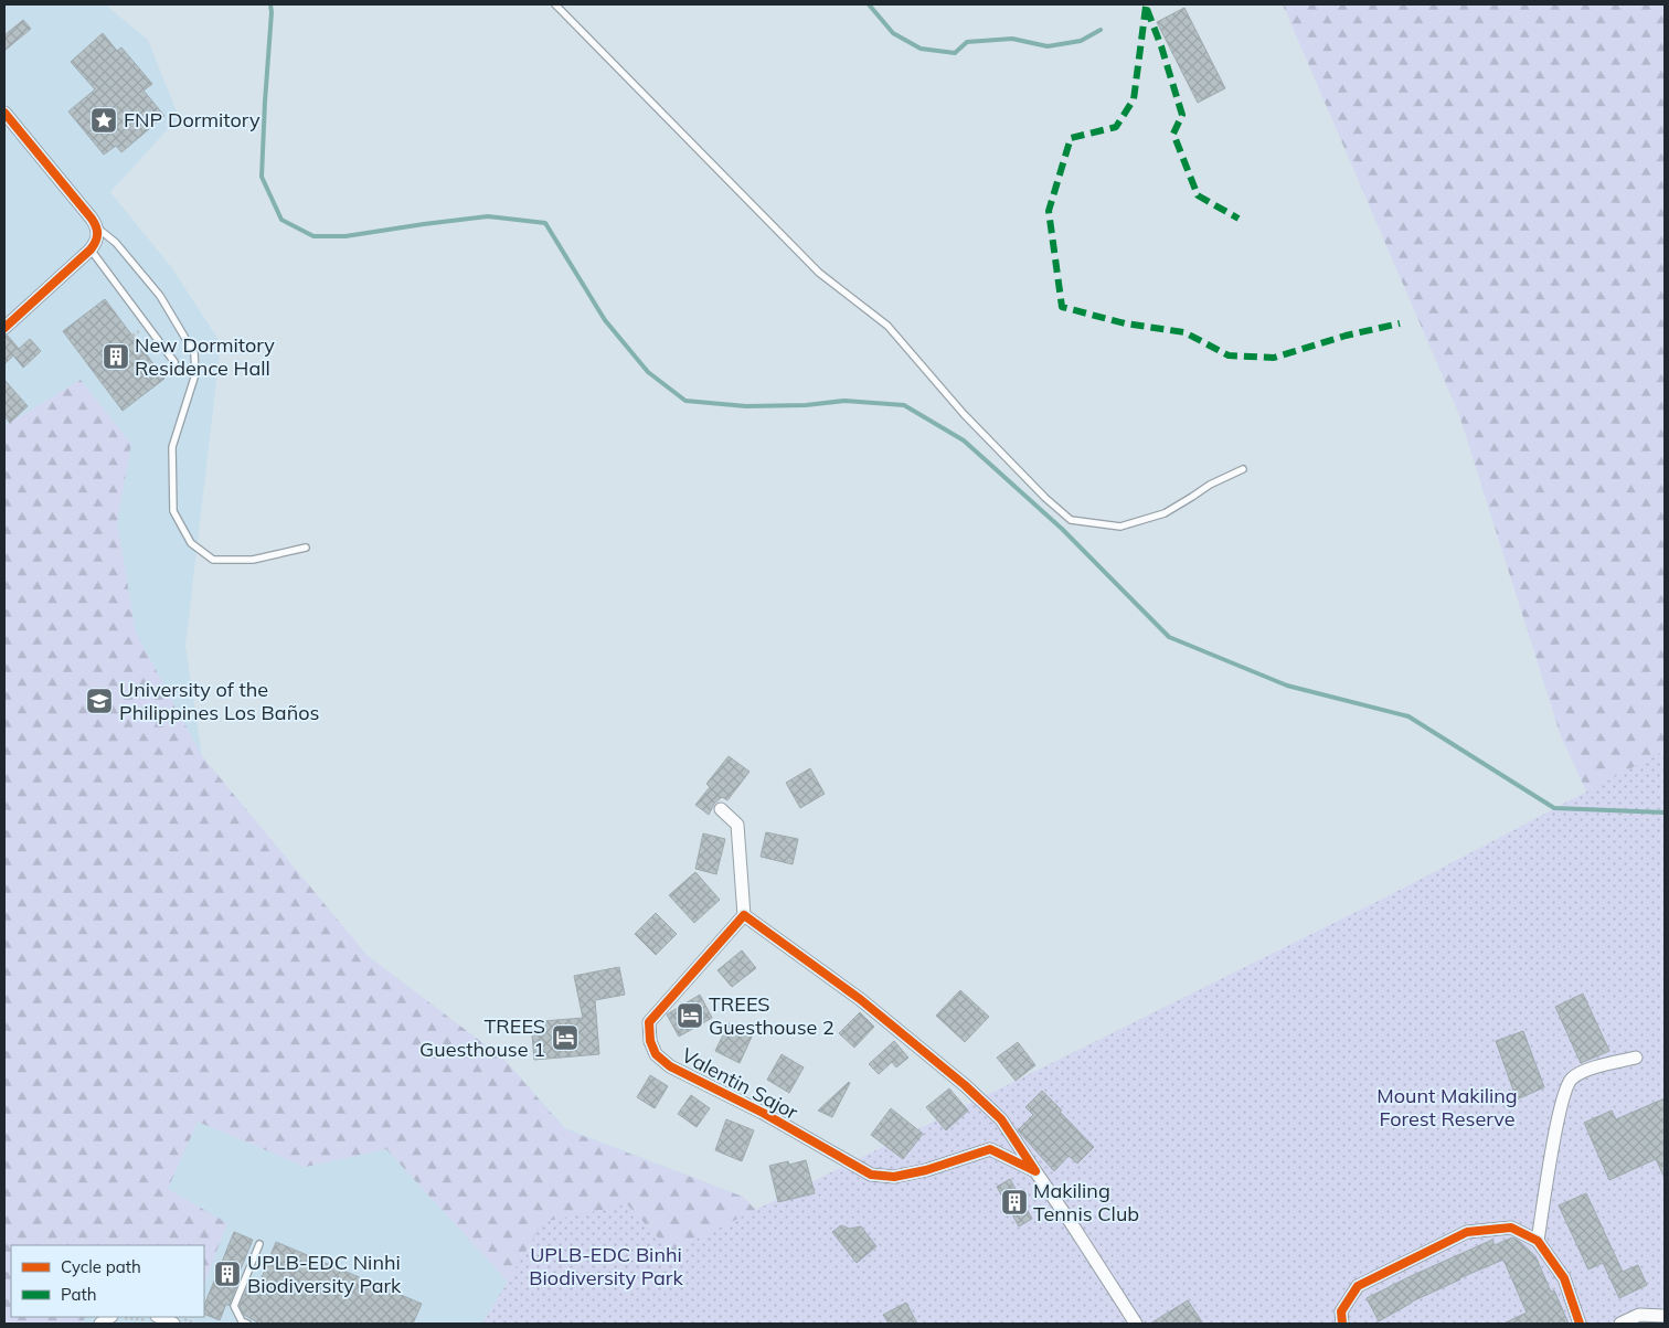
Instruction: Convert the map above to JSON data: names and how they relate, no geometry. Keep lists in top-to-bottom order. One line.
{"streets":{"street":["Valentin Sajor"]},"parks":["Mount Makiling Forest Reserve","UPLB-EDC Binhi Biodiversity Park"],"places":{"place":["FNP Dormitory"],"building":["New Dormitory Residence Hall","Makiling Tennis Club","UPLB-EDC Ninhi Biodiversity Park"],"school or university":["University of the Philippines Los Baños"],"hotel":["TREES Guesthouse 2","TREES Guesthouse 1"]},"legend":["Cycle path","Path"]}
